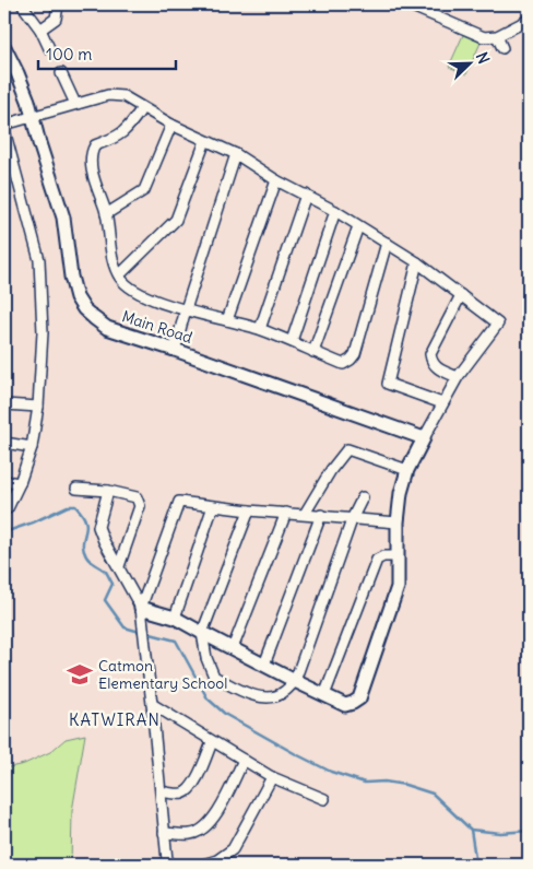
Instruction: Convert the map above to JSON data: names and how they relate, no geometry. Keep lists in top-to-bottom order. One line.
{"streets":{"street":["Main Road"]},"districts":["KATWIRAN"],"places":{"school or university":["Catmon Elementary School"]},"scale_bar":"100 m","north":"top right"}
